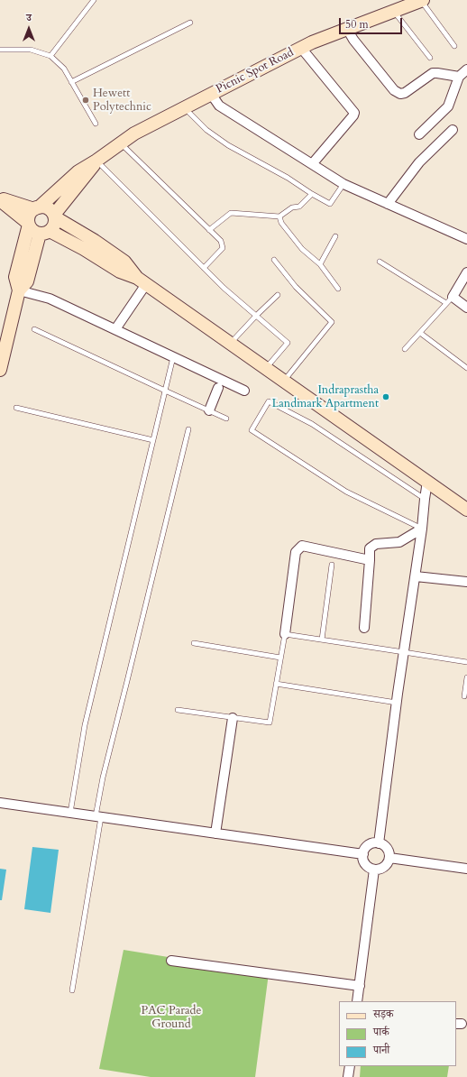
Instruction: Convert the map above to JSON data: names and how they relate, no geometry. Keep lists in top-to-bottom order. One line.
{"streets":{"street":["Picnic Spot Road"]},"parks":["PAC Parade Ground"],"places":["Hewett Polytechnic","Indraprastha Landmark Apartment"],"legend":["सड़क","पार्क","पानी"],"scale_bar":"50 m","north":"top"}
